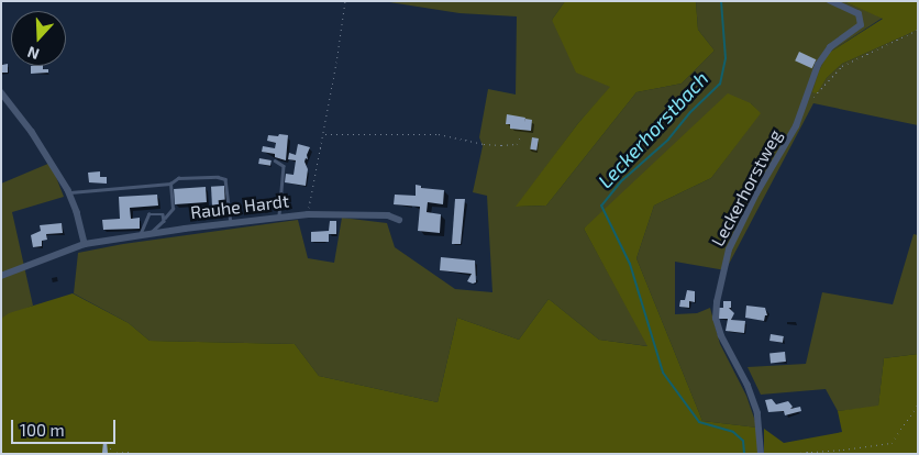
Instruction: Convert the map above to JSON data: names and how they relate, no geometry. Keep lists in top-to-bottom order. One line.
{"streets":{"street":["Leckerhorstweg","Rauhe Hardt"]},"water":["Leckerhorstbach"],"scale_bar":"100 m","north":"bottom"}
